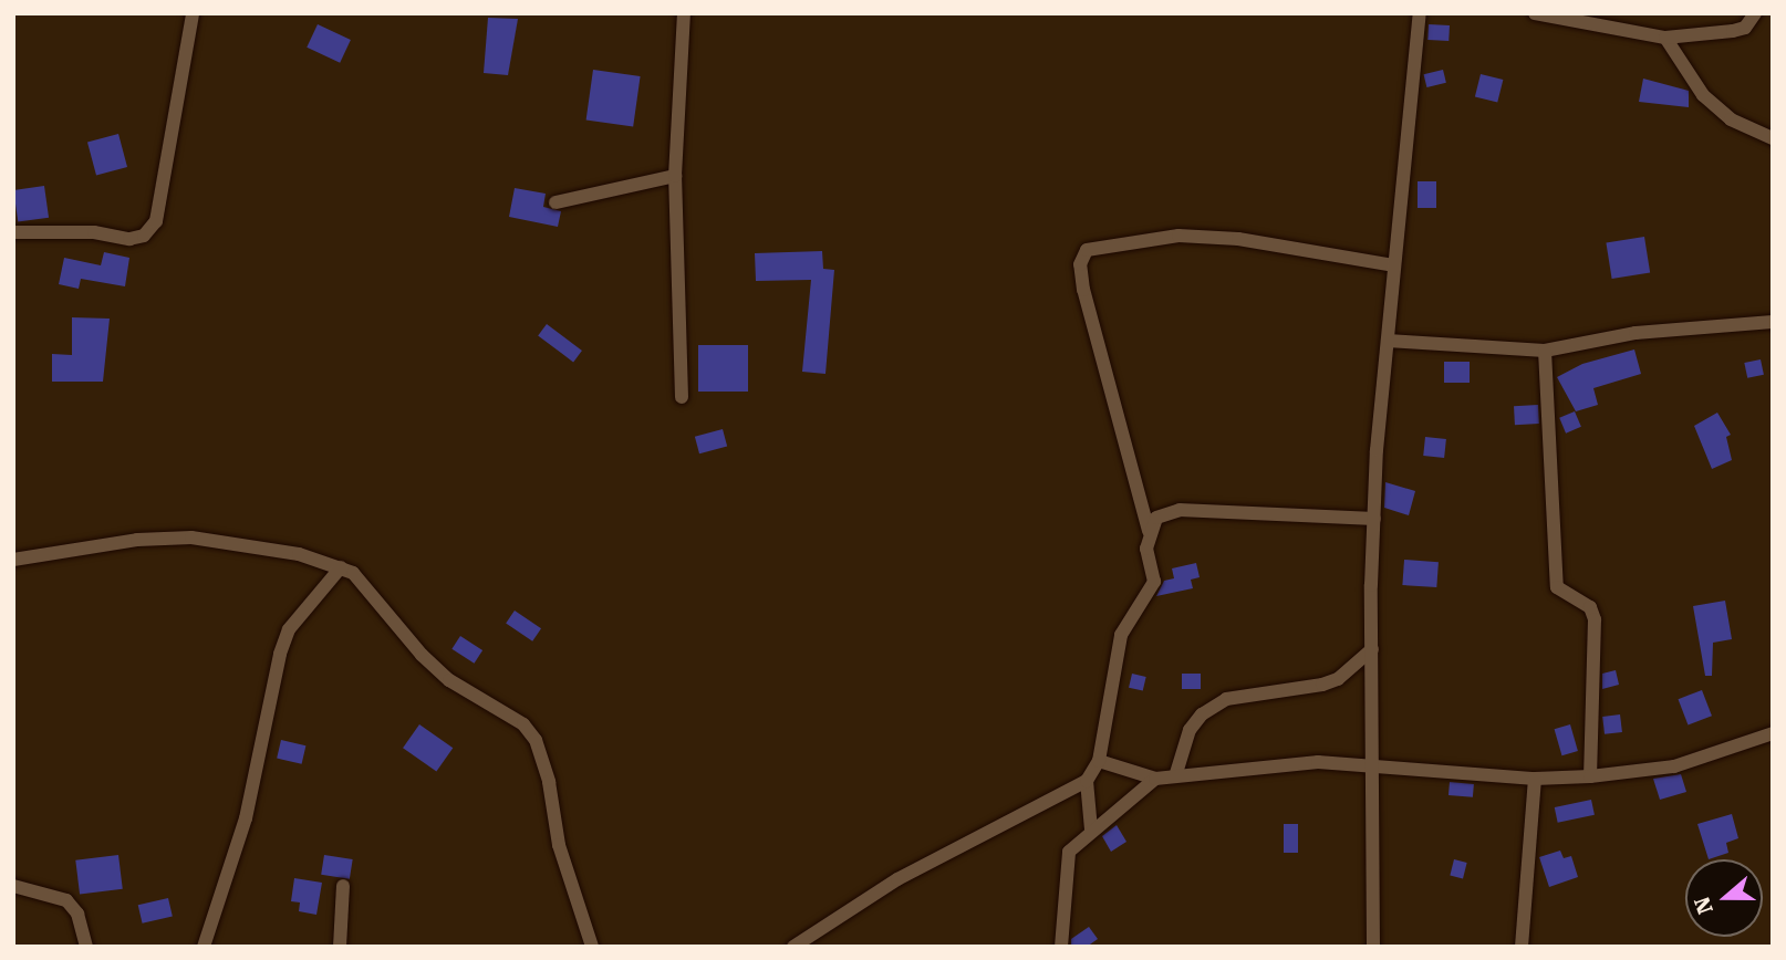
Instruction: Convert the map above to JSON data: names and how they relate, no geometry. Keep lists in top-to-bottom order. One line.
{"north":"left"}
